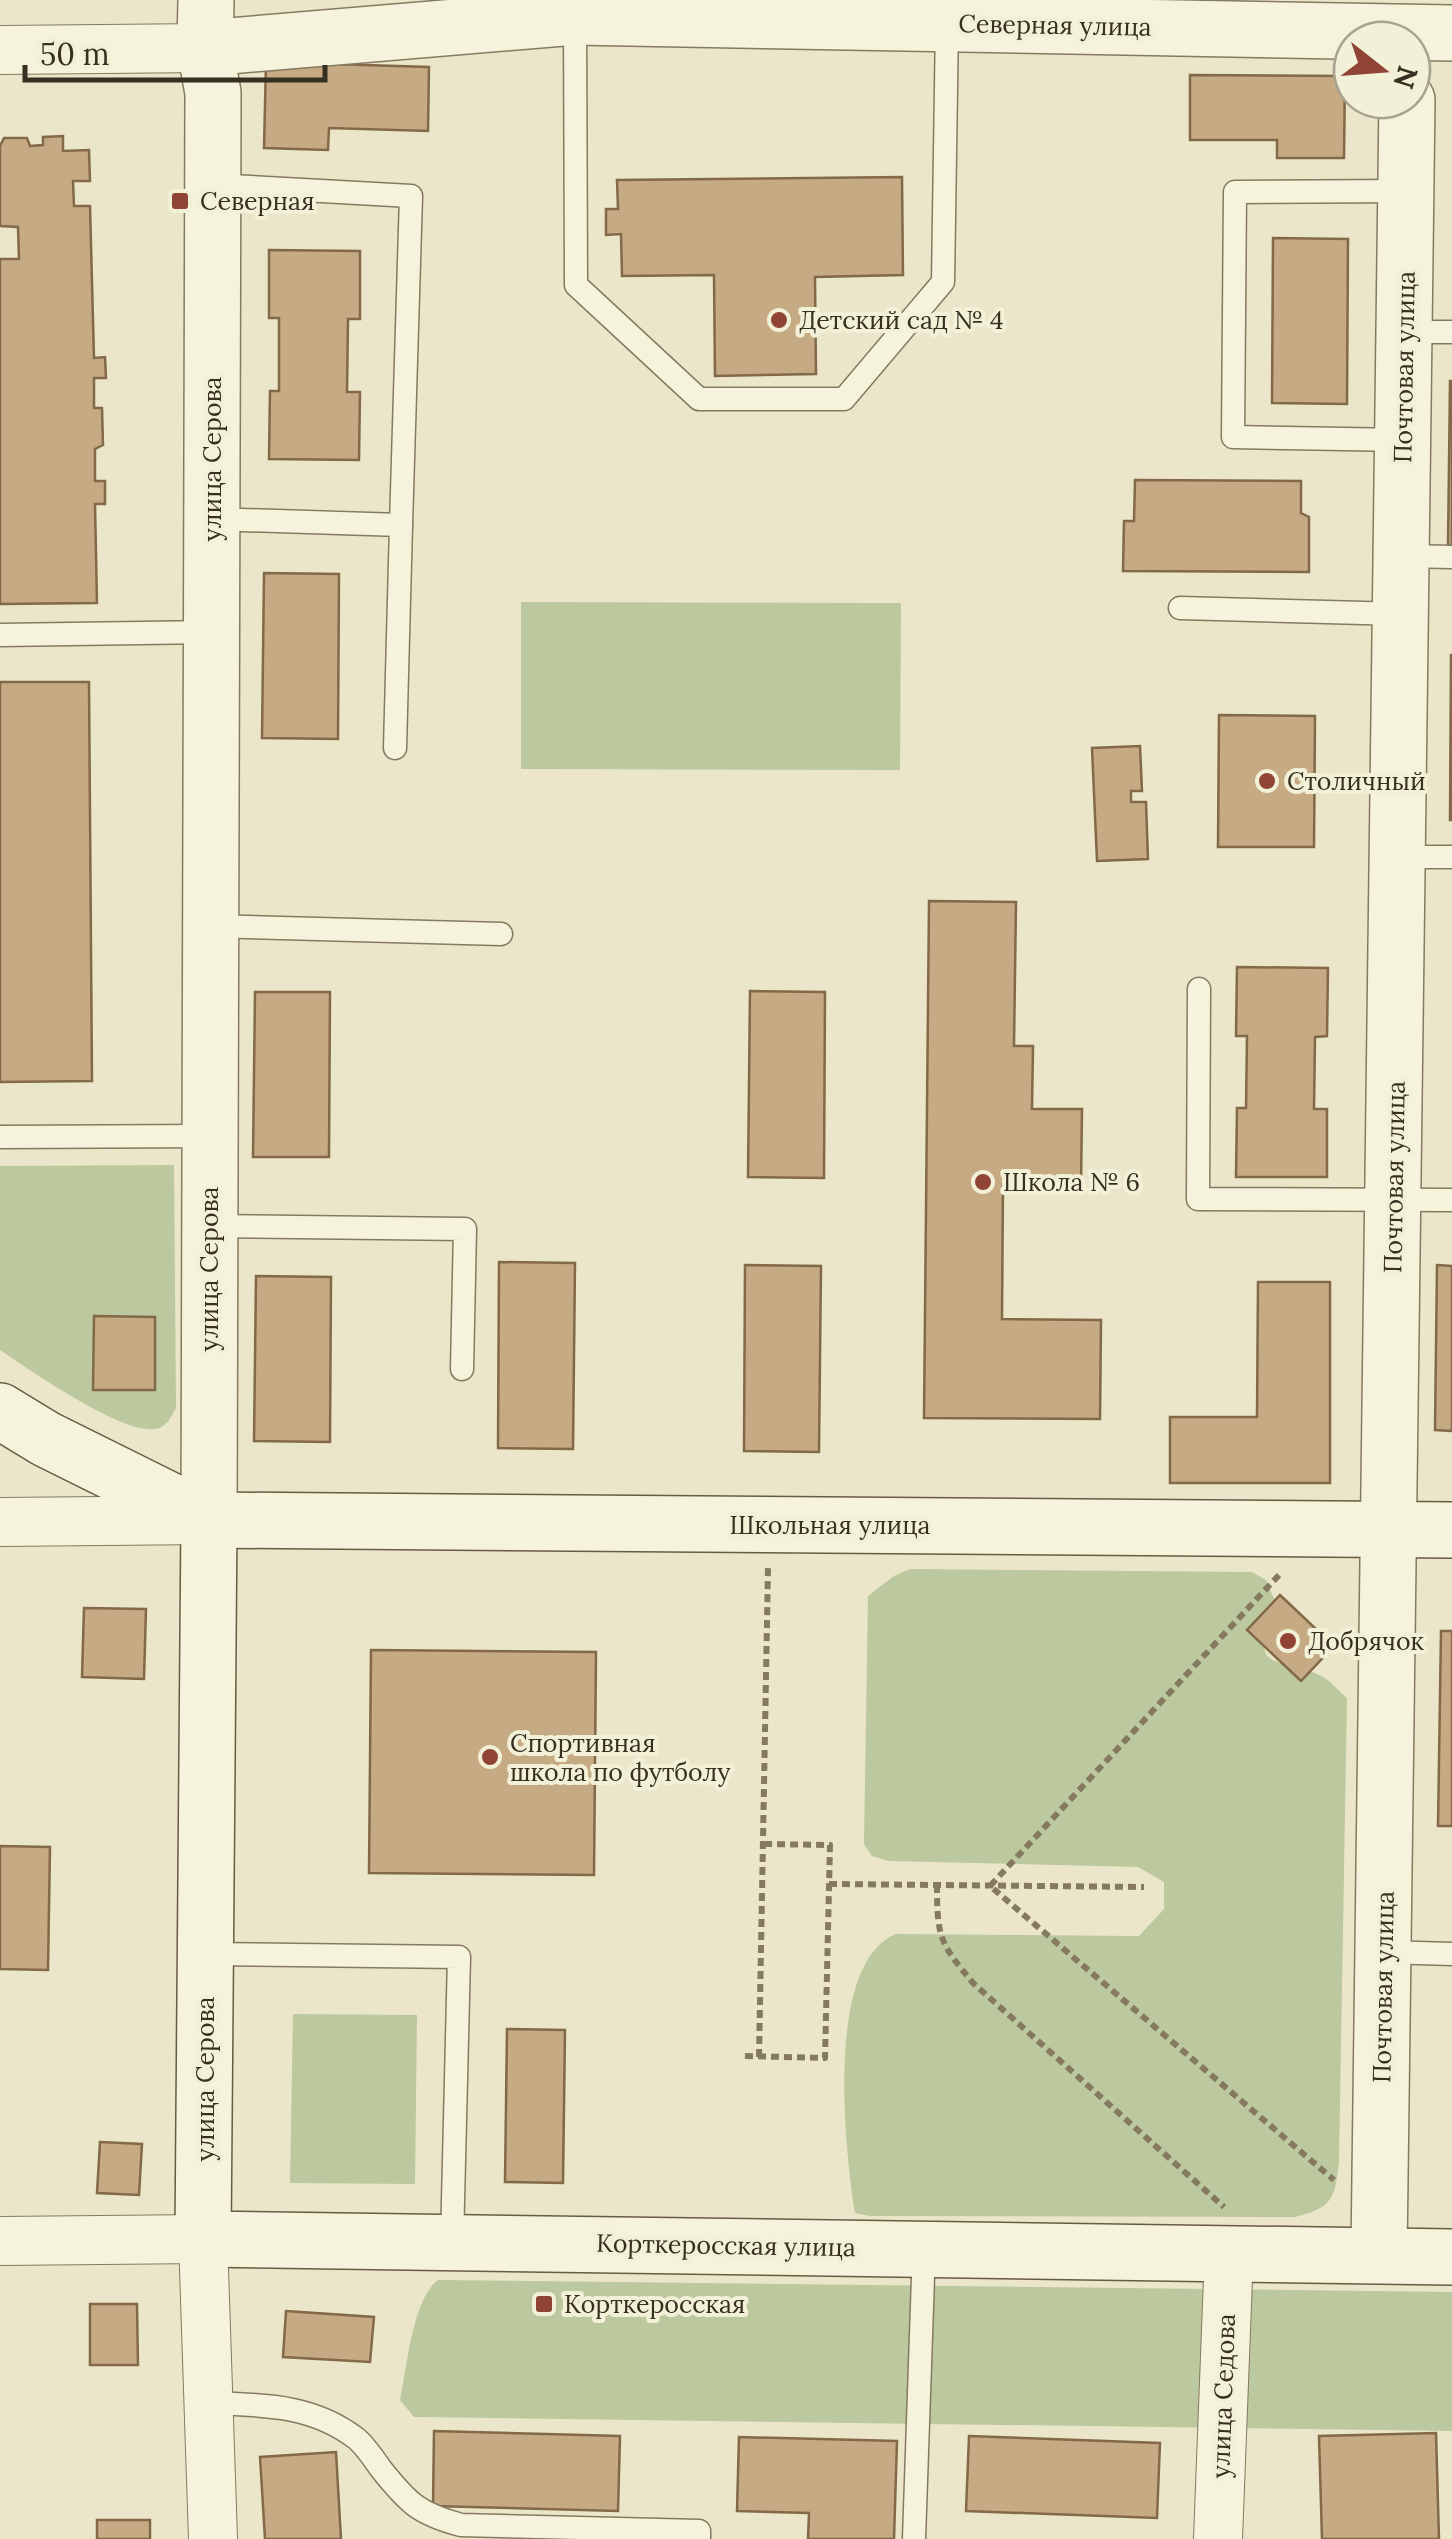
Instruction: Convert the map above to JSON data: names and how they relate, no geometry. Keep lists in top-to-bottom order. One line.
{"streets":{"street":["Северная улица","Почтовая улица","улица Серова","Школьная улица","Корткеросская улица","улица Седова"]},"crossings":[["Северная улица","улица Серова"],["Почтовая улица","Школьная улица"],["Почтовая улица","Корткеросская улица"],["улица Серова","Школьная улица"],["улица Серова","Корткеросская улица"],["Корткеросская улица","улица Седова"]],"places":{"transit":["Северная","Корткеросская"],"other":["Детский сад № 4","Столичный","Школа № 6","Добрячок","Спортивная школа по футболу"]},"scale_bar":"50 m","north":"right"}
